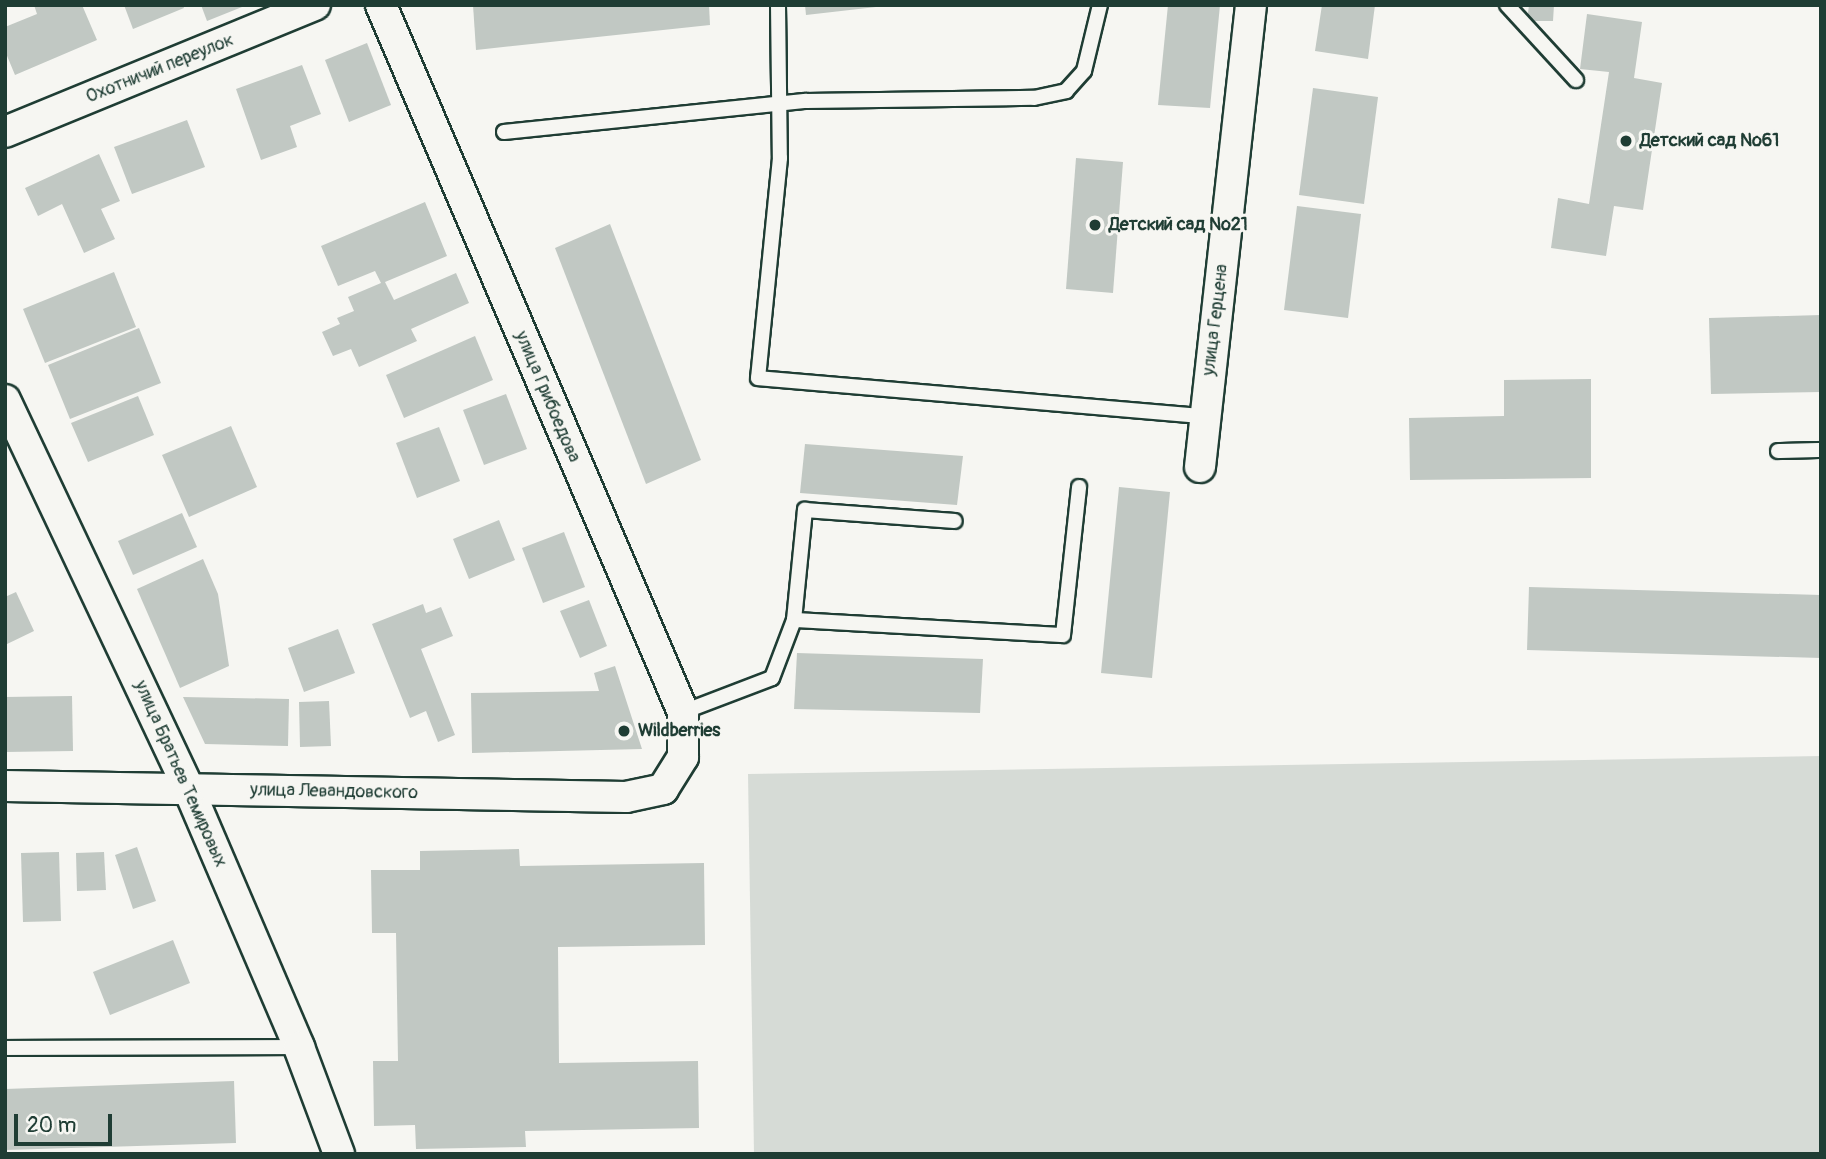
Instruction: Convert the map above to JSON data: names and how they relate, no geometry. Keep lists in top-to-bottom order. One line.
{"streets":{"street":["Охотничий переулок","улица Герцена","улица Грибоедова","улица Братьев Темировых","улица Левандовского"]},"crossings":[["улица Грибоедова","улица Левандовского"],["улица Братьев Темировых","улица Левандовского"]],"places":["Детский сад №61","Детский сад №21","Wildberries"],"scale_bar":"20 m"}
